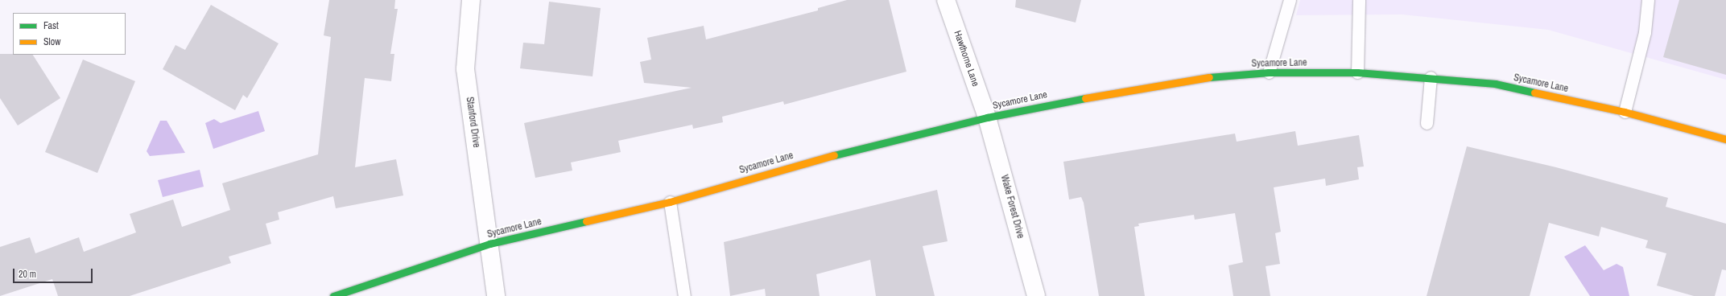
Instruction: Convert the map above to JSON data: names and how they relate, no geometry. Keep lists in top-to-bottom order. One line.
{"streets":{"street":["Hawthorne Lane","Sycamore Lane","Stanford Drive","Wake Forest Drive"]},"crossings":[["Hawthorne Lane","Sycamore Lane"],["Hawthorne Lane","Wake Forest Drive"],["Sycamore Lane","Stanford Drive"],["Sycamore Lane","Wake Forest Drive"]],"legend":["Fast","Slow"],"scale_bar":"20 m"}
